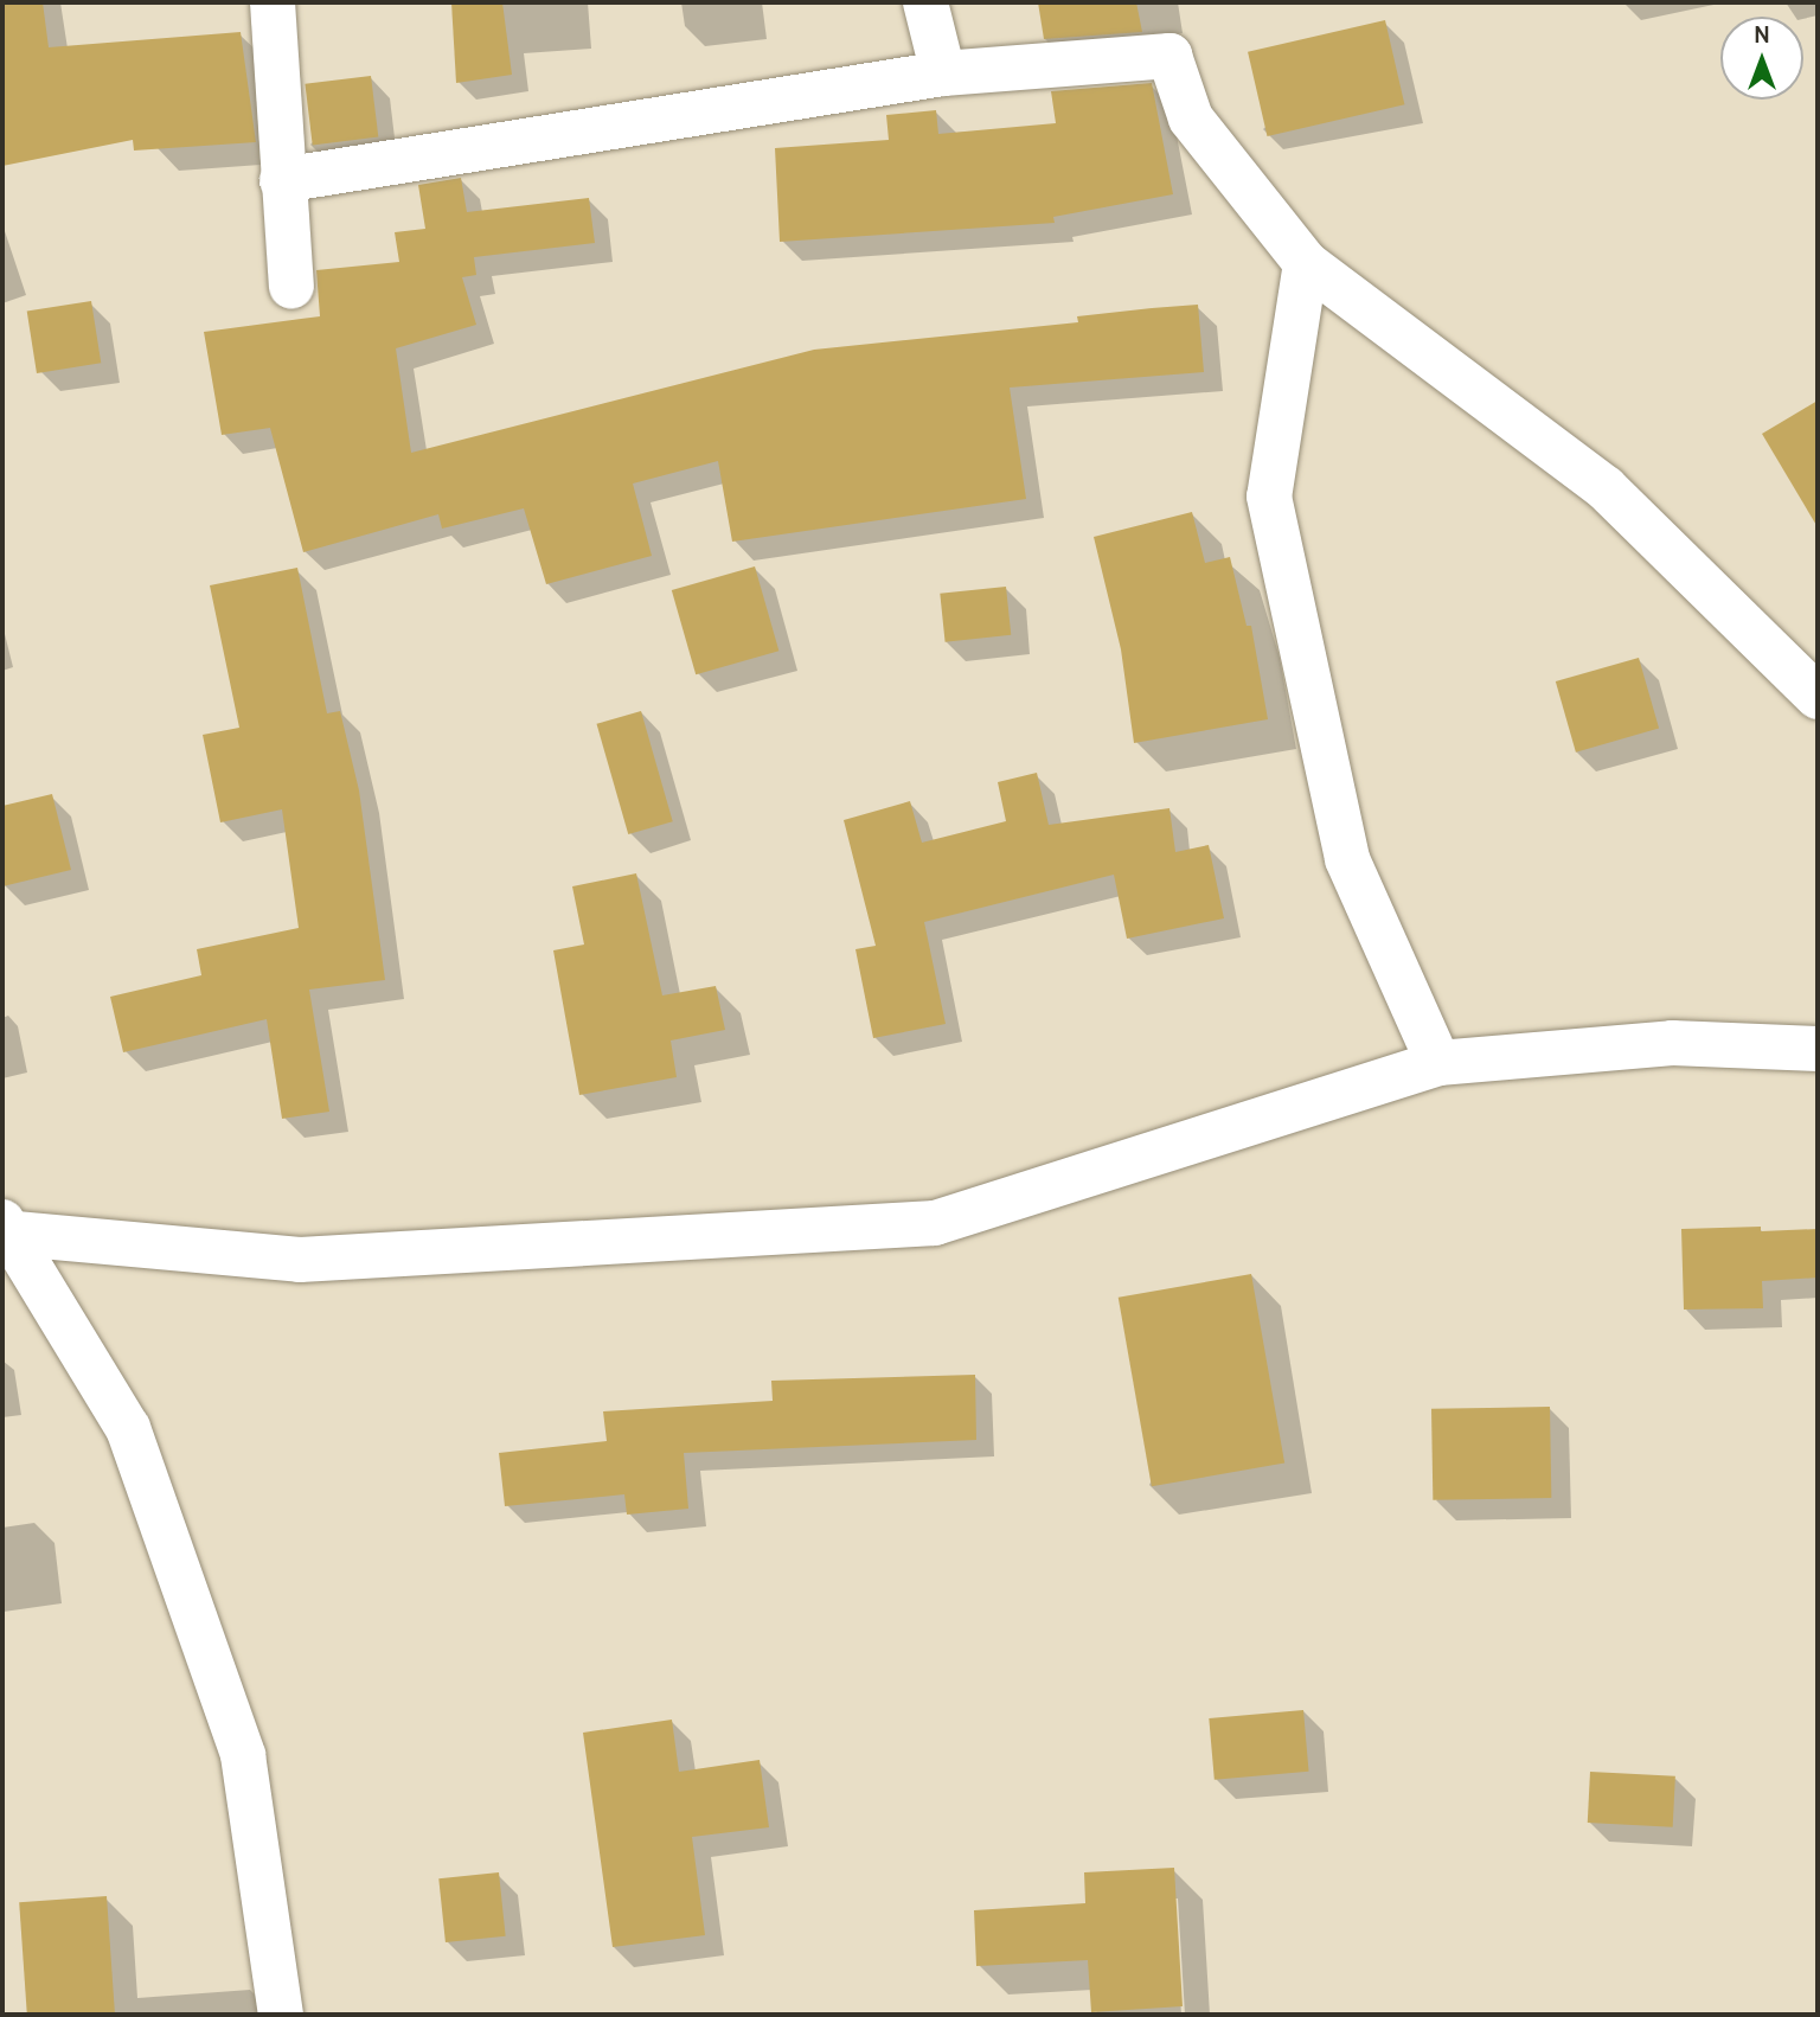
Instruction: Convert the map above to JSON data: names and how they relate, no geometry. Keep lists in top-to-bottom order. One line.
{"north":"top"}
